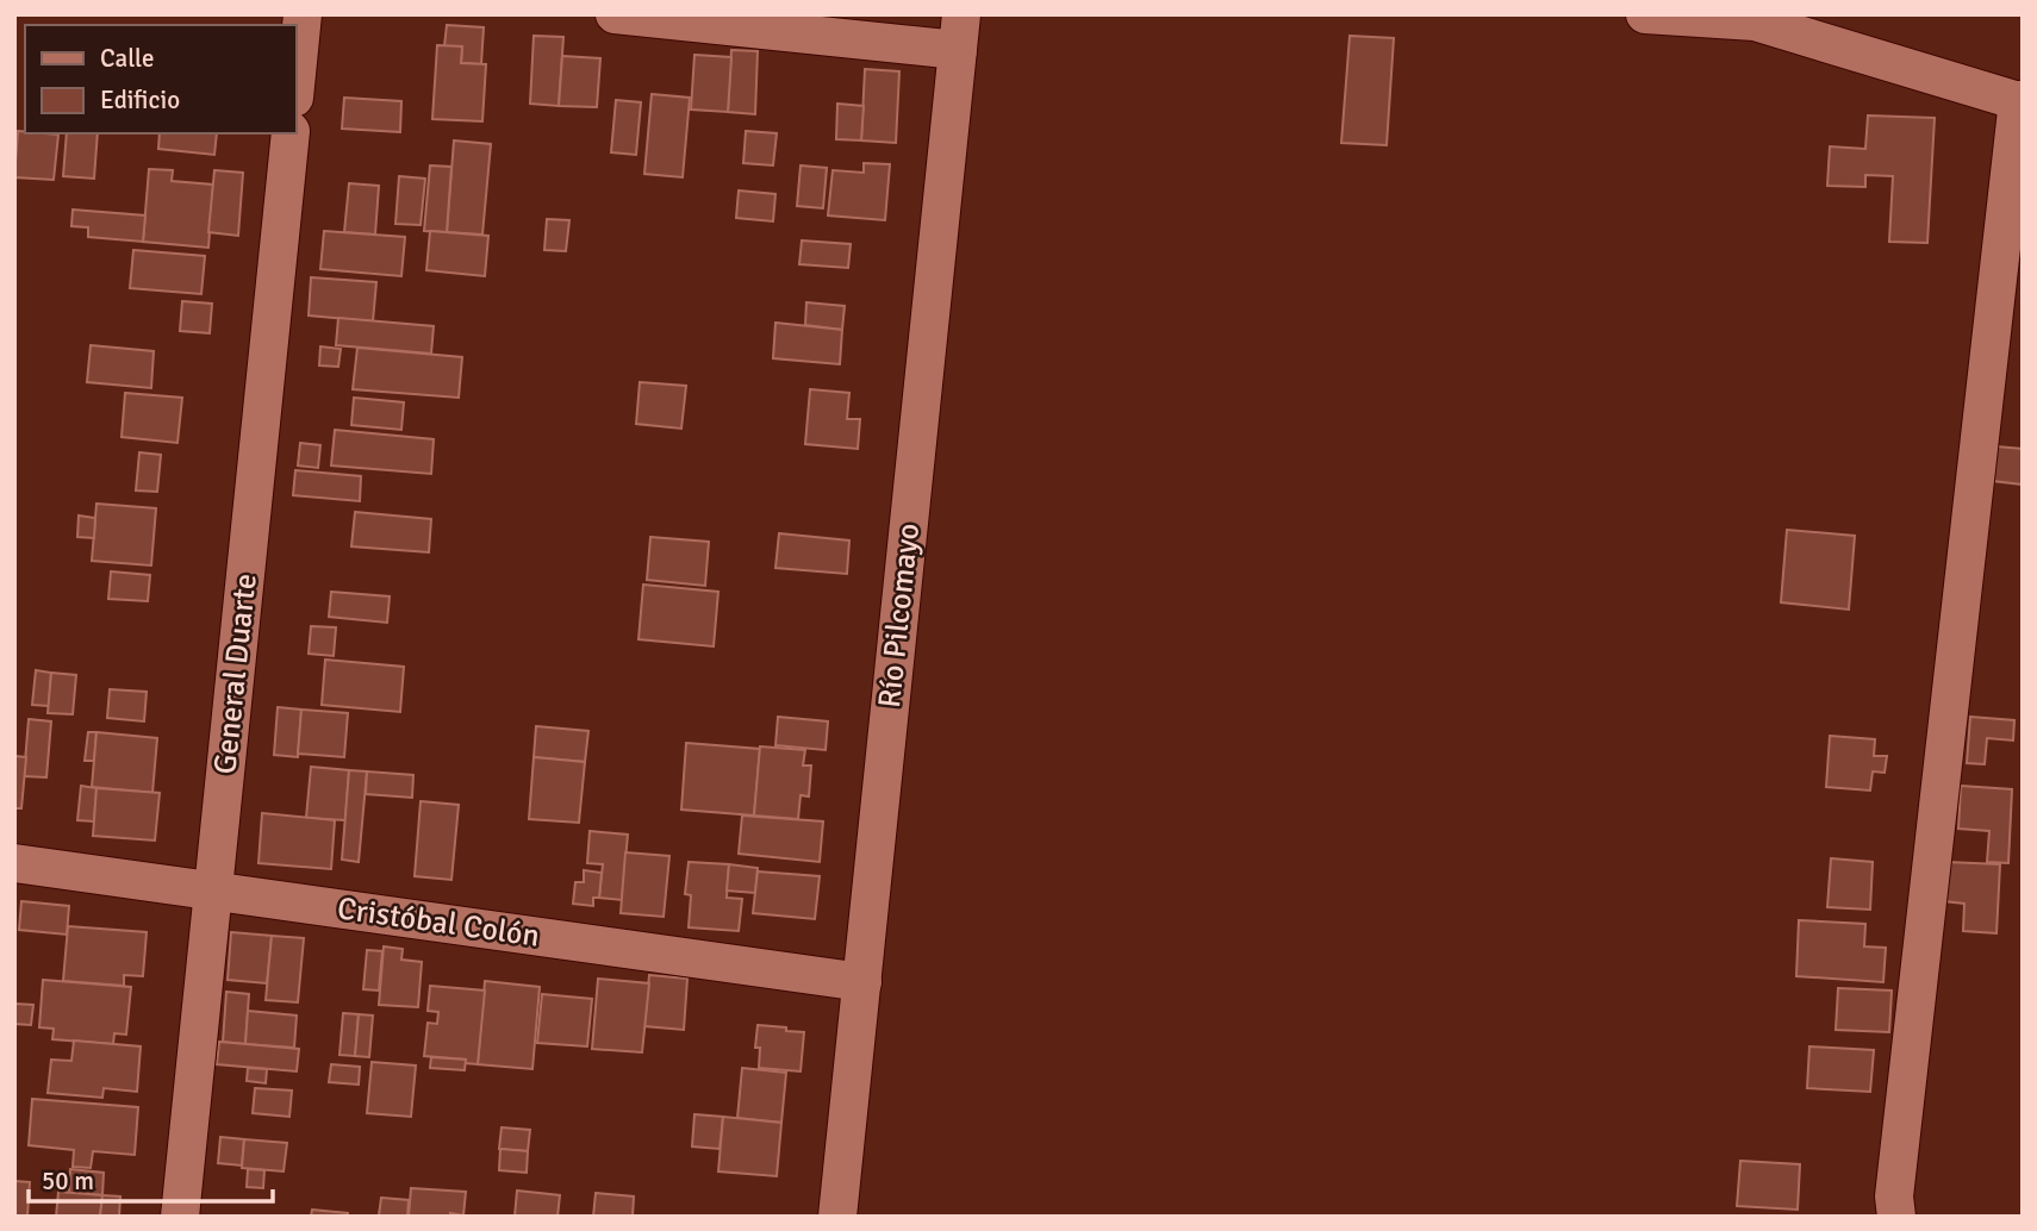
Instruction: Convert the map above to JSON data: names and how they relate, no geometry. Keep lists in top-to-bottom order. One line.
{"streets":{"street":["Río Pilcomayo","General Duarte","Cristóbal Colón"]},"crossings":[["Río Pilcomayo","Cristóbal Colón"],["General Duarte","Cristóbal Colón"]],"legend":["Calle","Edificio"],"scale_bar":"50 m"}
